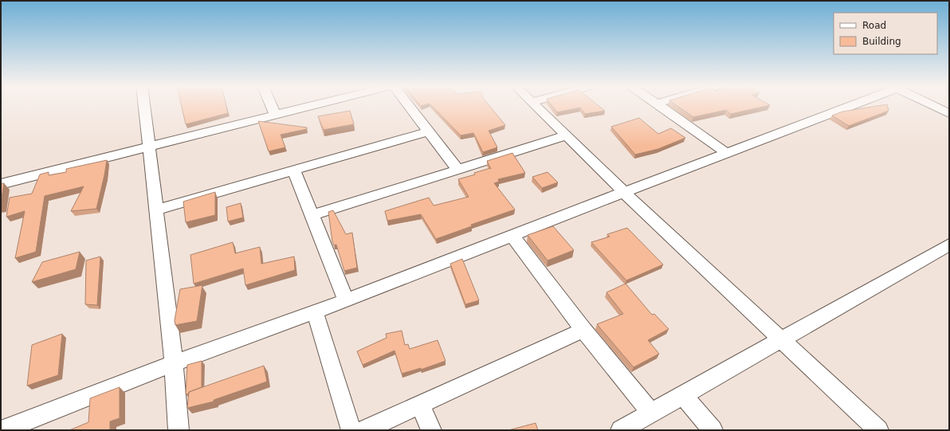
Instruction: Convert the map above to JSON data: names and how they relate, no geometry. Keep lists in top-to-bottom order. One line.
{"legend":["Road","Building"]}
